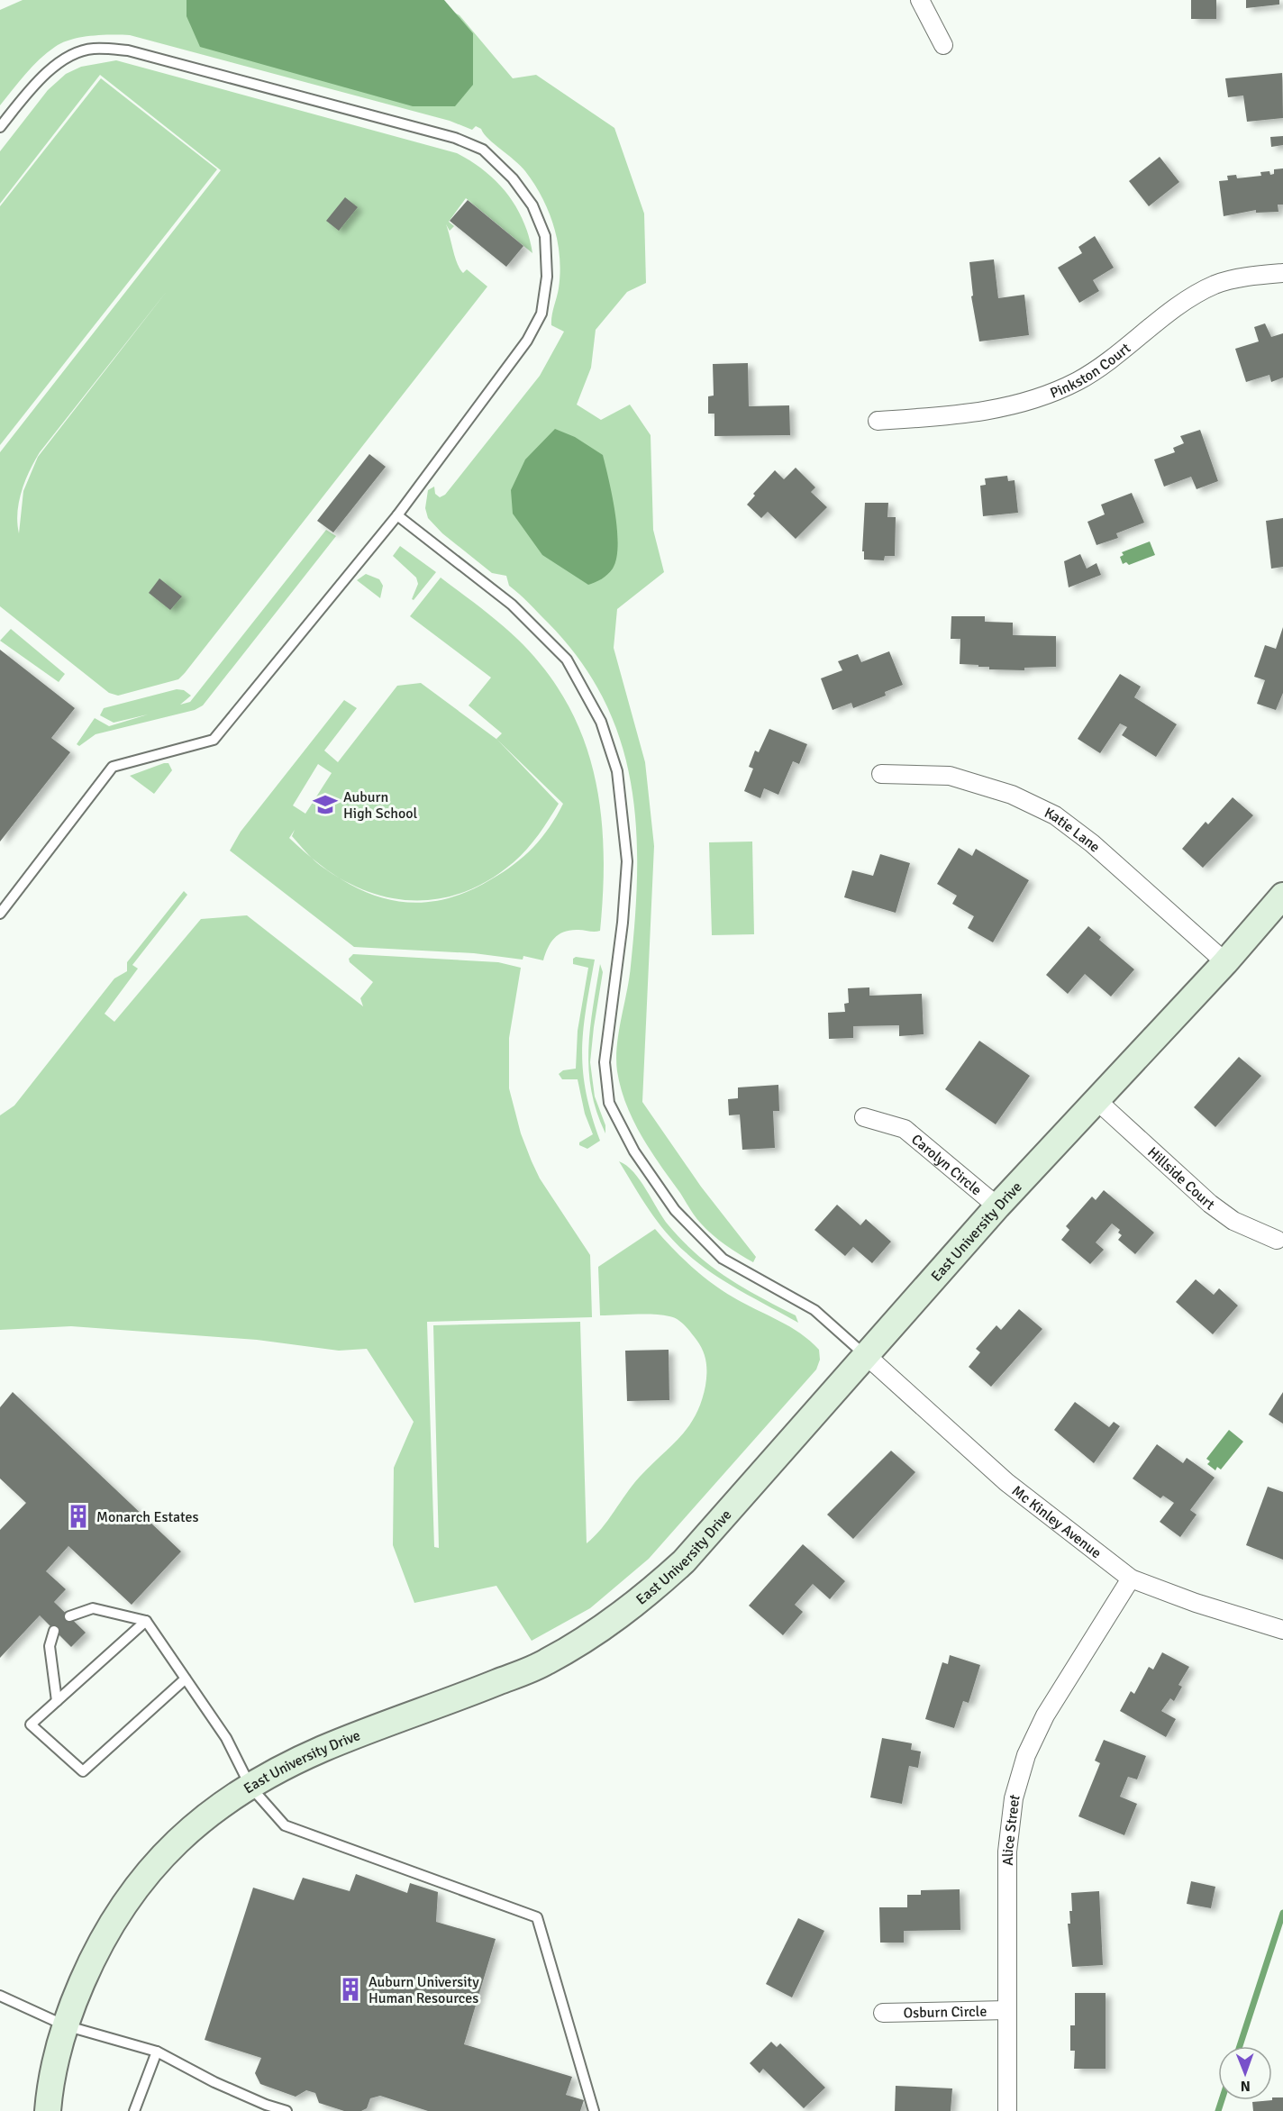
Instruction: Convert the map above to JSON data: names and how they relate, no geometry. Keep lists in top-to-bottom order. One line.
{"streets":{"main road":["East University Drive"],"street":["Pinkston Court","Katie Lane","Carolyn Circle","Hillside Court","Mc Kinley Avenue","Alice Street","Osburn Circle"]},"crossings":[["Katie Lane","East University Drive"],["Carolyn Circle","East University Drive"],["Hillside Court","East University Drive"],["East University Drive","Mc Kinley Avenue"],["Mc Kinley Avenue","Alice Street"],["Alice Street","Osburn Circle"]],"places":{"school or university":["Auburn High School"],"building":["Monarch Estates","Auburn University Human Resources"]},"north":"bottom"}
